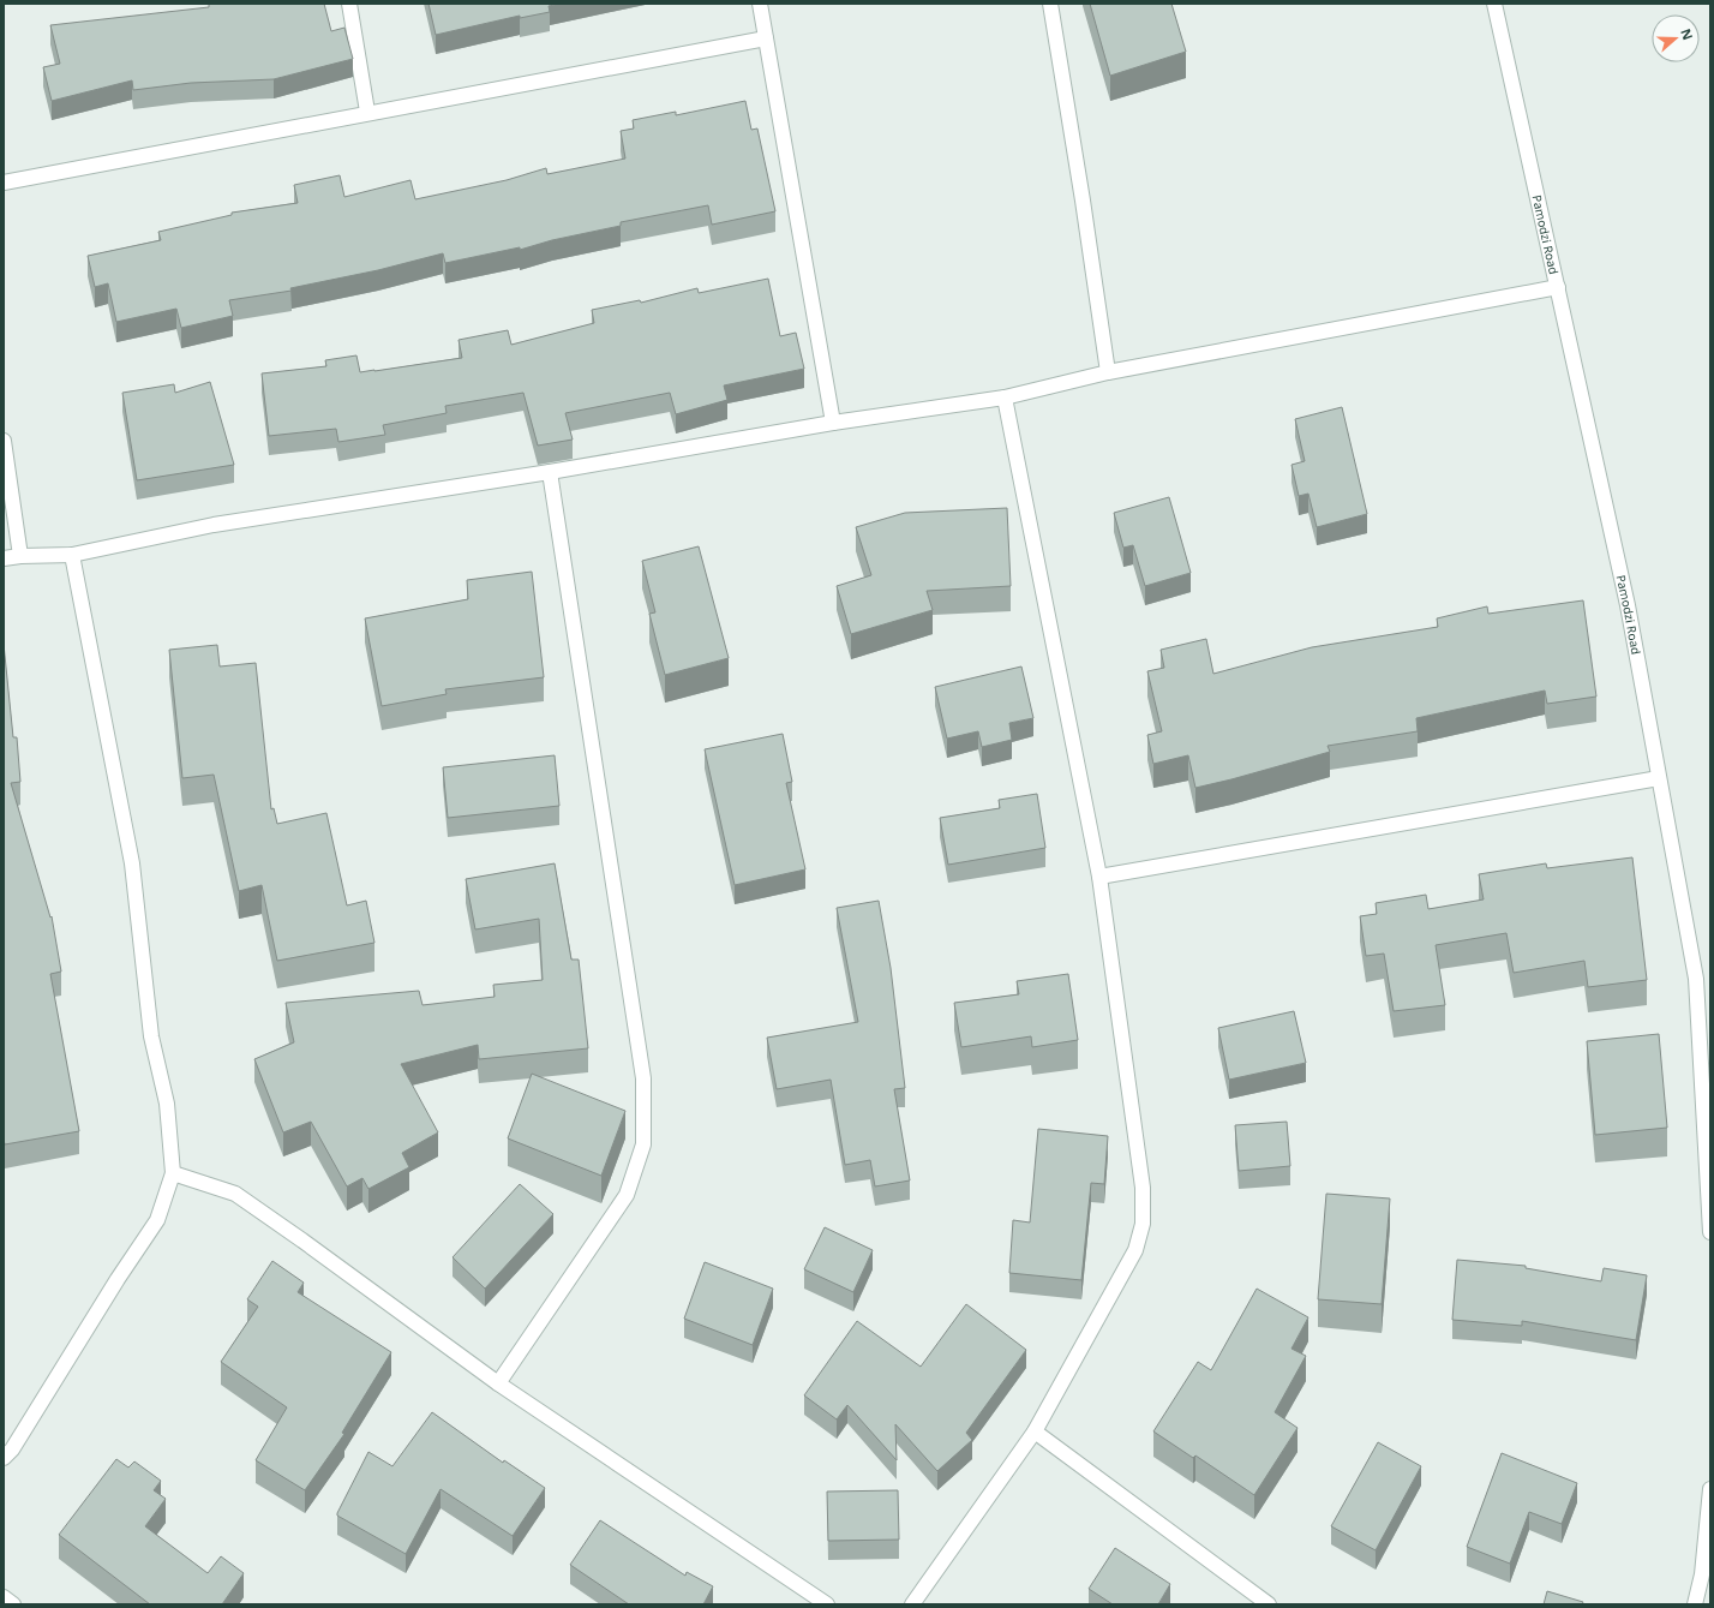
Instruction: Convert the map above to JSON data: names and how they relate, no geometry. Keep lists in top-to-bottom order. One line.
{"streets":{"street":["Pamodzi Road"]},"north":"right"}
